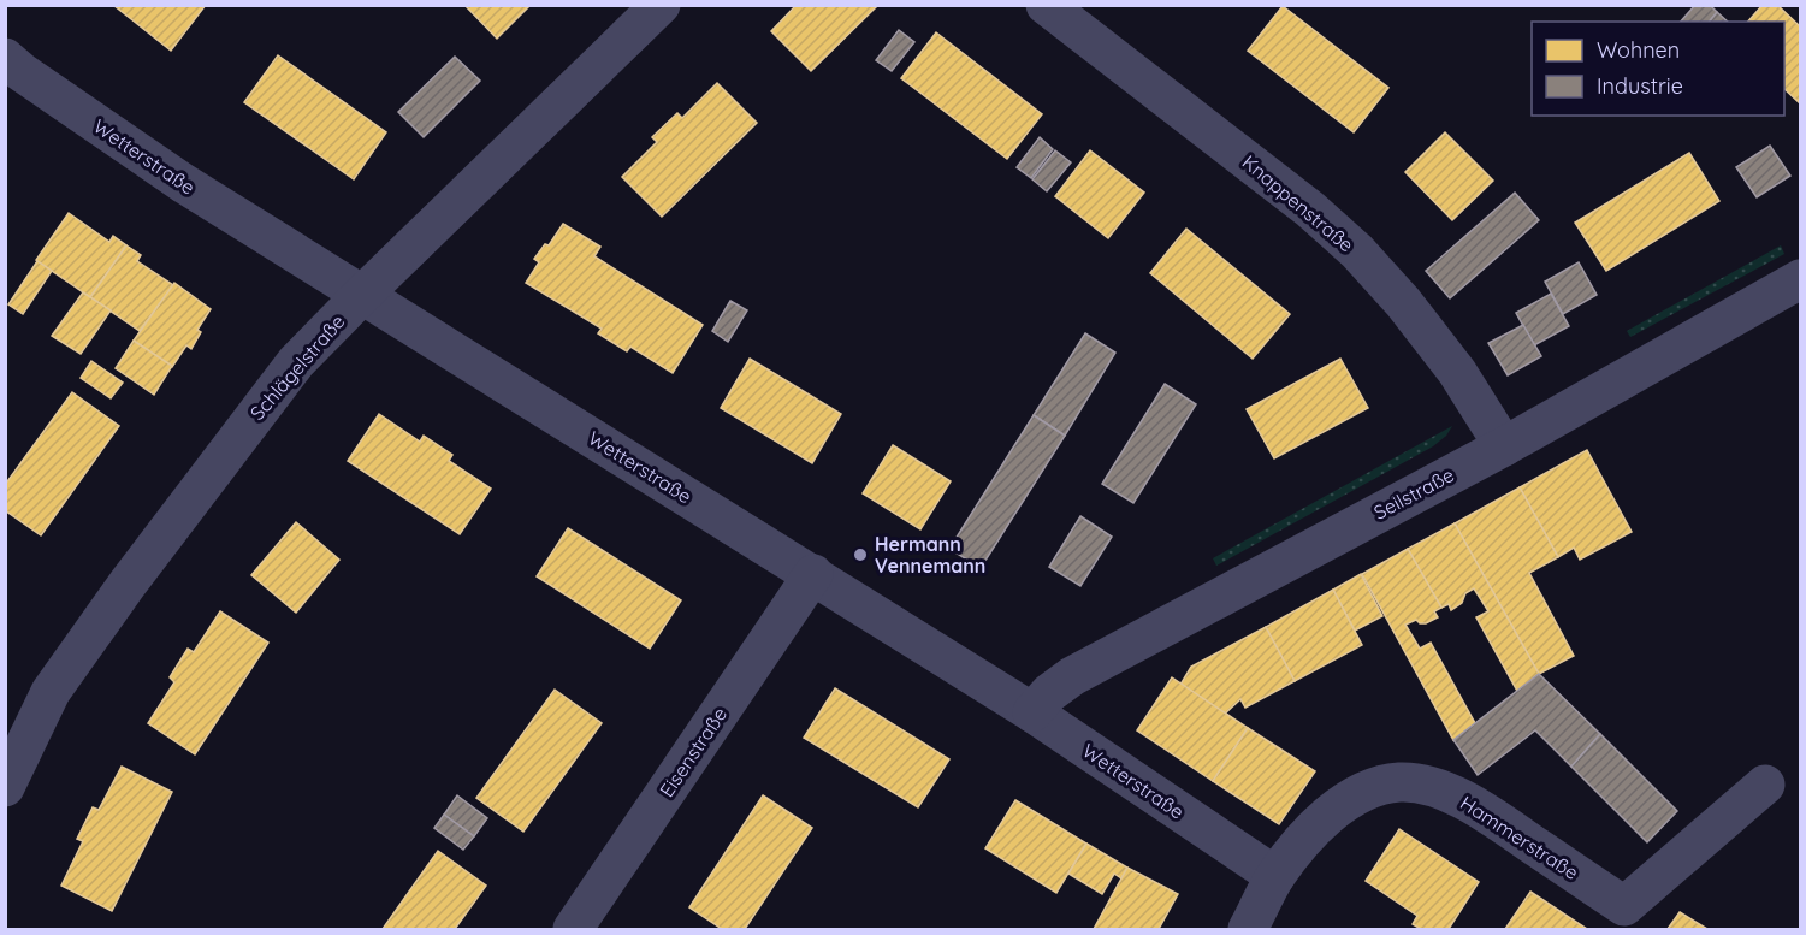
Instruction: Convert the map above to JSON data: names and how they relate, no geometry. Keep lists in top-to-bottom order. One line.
{"streets":{"street":["Wetterstraße","Knappenstraße","Schlägelstraße","Seilstraße","Eisenstraße","Hammerstraße"]},"crossings":[["Wetterstraße","Schlägelstraße"],["Wetterstraße","Seilstraße"],["Wetterstraße","Eisenstraße"],["Wetterstraße","Hammerstraße"],["Knappenstraße","Seilstraße"]],"places":["Hermann Vennemann"],"legend":["Wohnen","Industrie"]}
